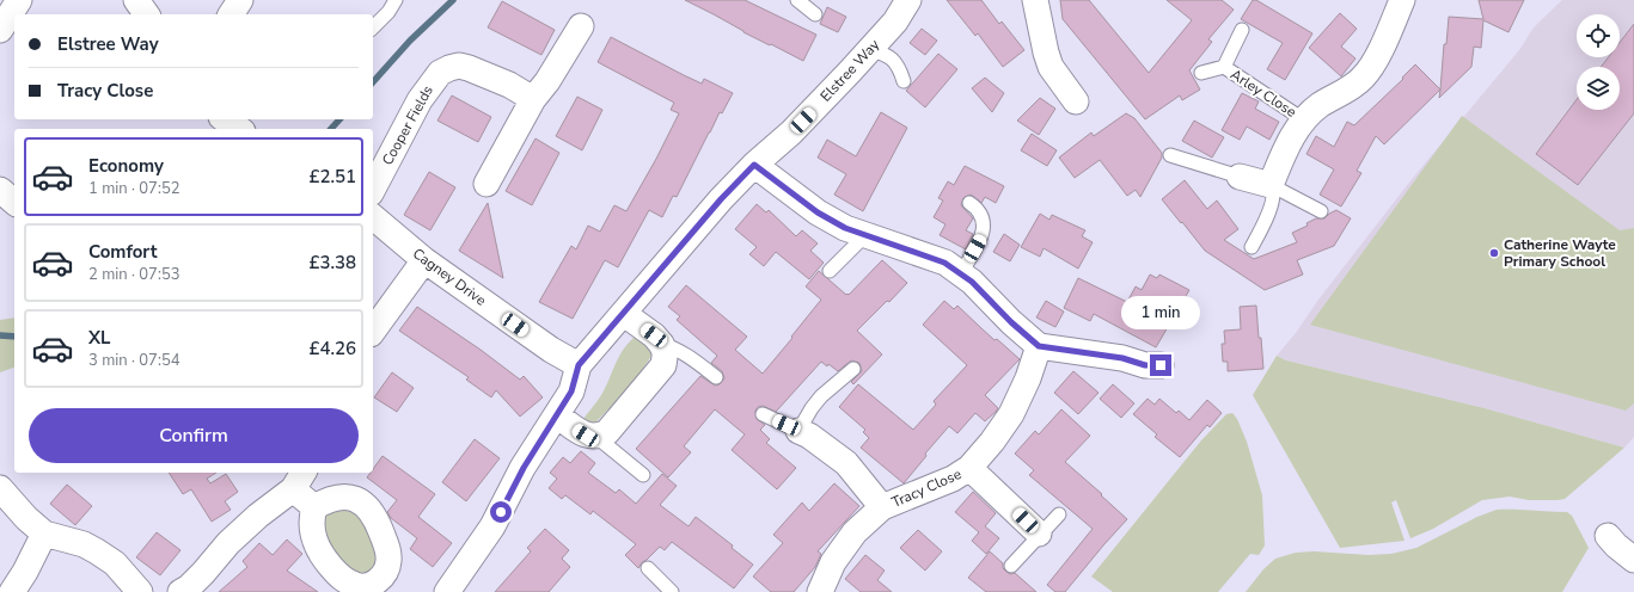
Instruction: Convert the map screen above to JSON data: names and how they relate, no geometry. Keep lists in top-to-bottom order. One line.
{"streets":{"street":["Elstree Way","Arley Close","Cooper Fields","Cagney Drive","Tracy Close"]},"crossings":[["Elstree Way","Cagney Drive"]],"places":["Catherine Wayte Primary School"],"page":{"banner":["Elstree Way","Tracy Close"],"list":[{"name":"Economy","note":"1 min · 07:52","value":"£2.51"},{"name":"Comfort","note":"2 min · 07:53","value":"£3.38"},{"name":"XL","note":"3 min · 07:54","value":"£4.26"}],"bubble":"1 min","buttons":"Confirm"}}
